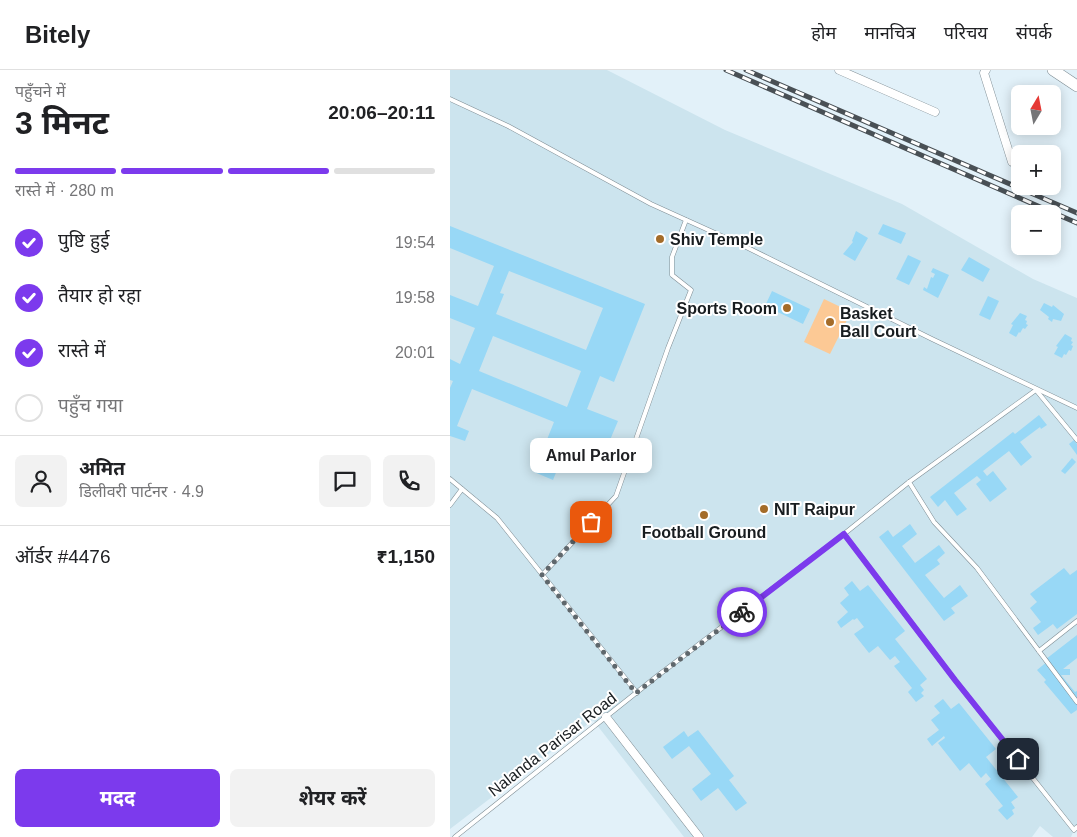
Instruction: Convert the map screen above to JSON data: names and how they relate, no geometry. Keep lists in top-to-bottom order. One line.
{"streets":{"lane":["Nalanda Parisar Road"]},"places":["Shiv Temple","Sports Room","Basket Ball Court","NIT Raipur","Football Ground","Amul Parlor"],"north":"top","page":{"header":"Bitely","nav":["होम","मानचित्र","परिचय","संपर्क"],"heading":["3 मिनट","पहुँचने में","20:06–20:11"],"panel":["अमित","डिलीवरी पार्टनर · 4.9","ऑर्डर #4476","₹1,150"],"map_buttons":["+","−"],"bar":"रास्ते में · 280 m","list":[["पुष्टि हुई","19:54"],["तैयार हो रहा","19:58"],["रास्ते में","20:01"],"पहुँच गया"],"bubble":"Amul Parlor","buttons":["मदद","शेयर करें"]}}
